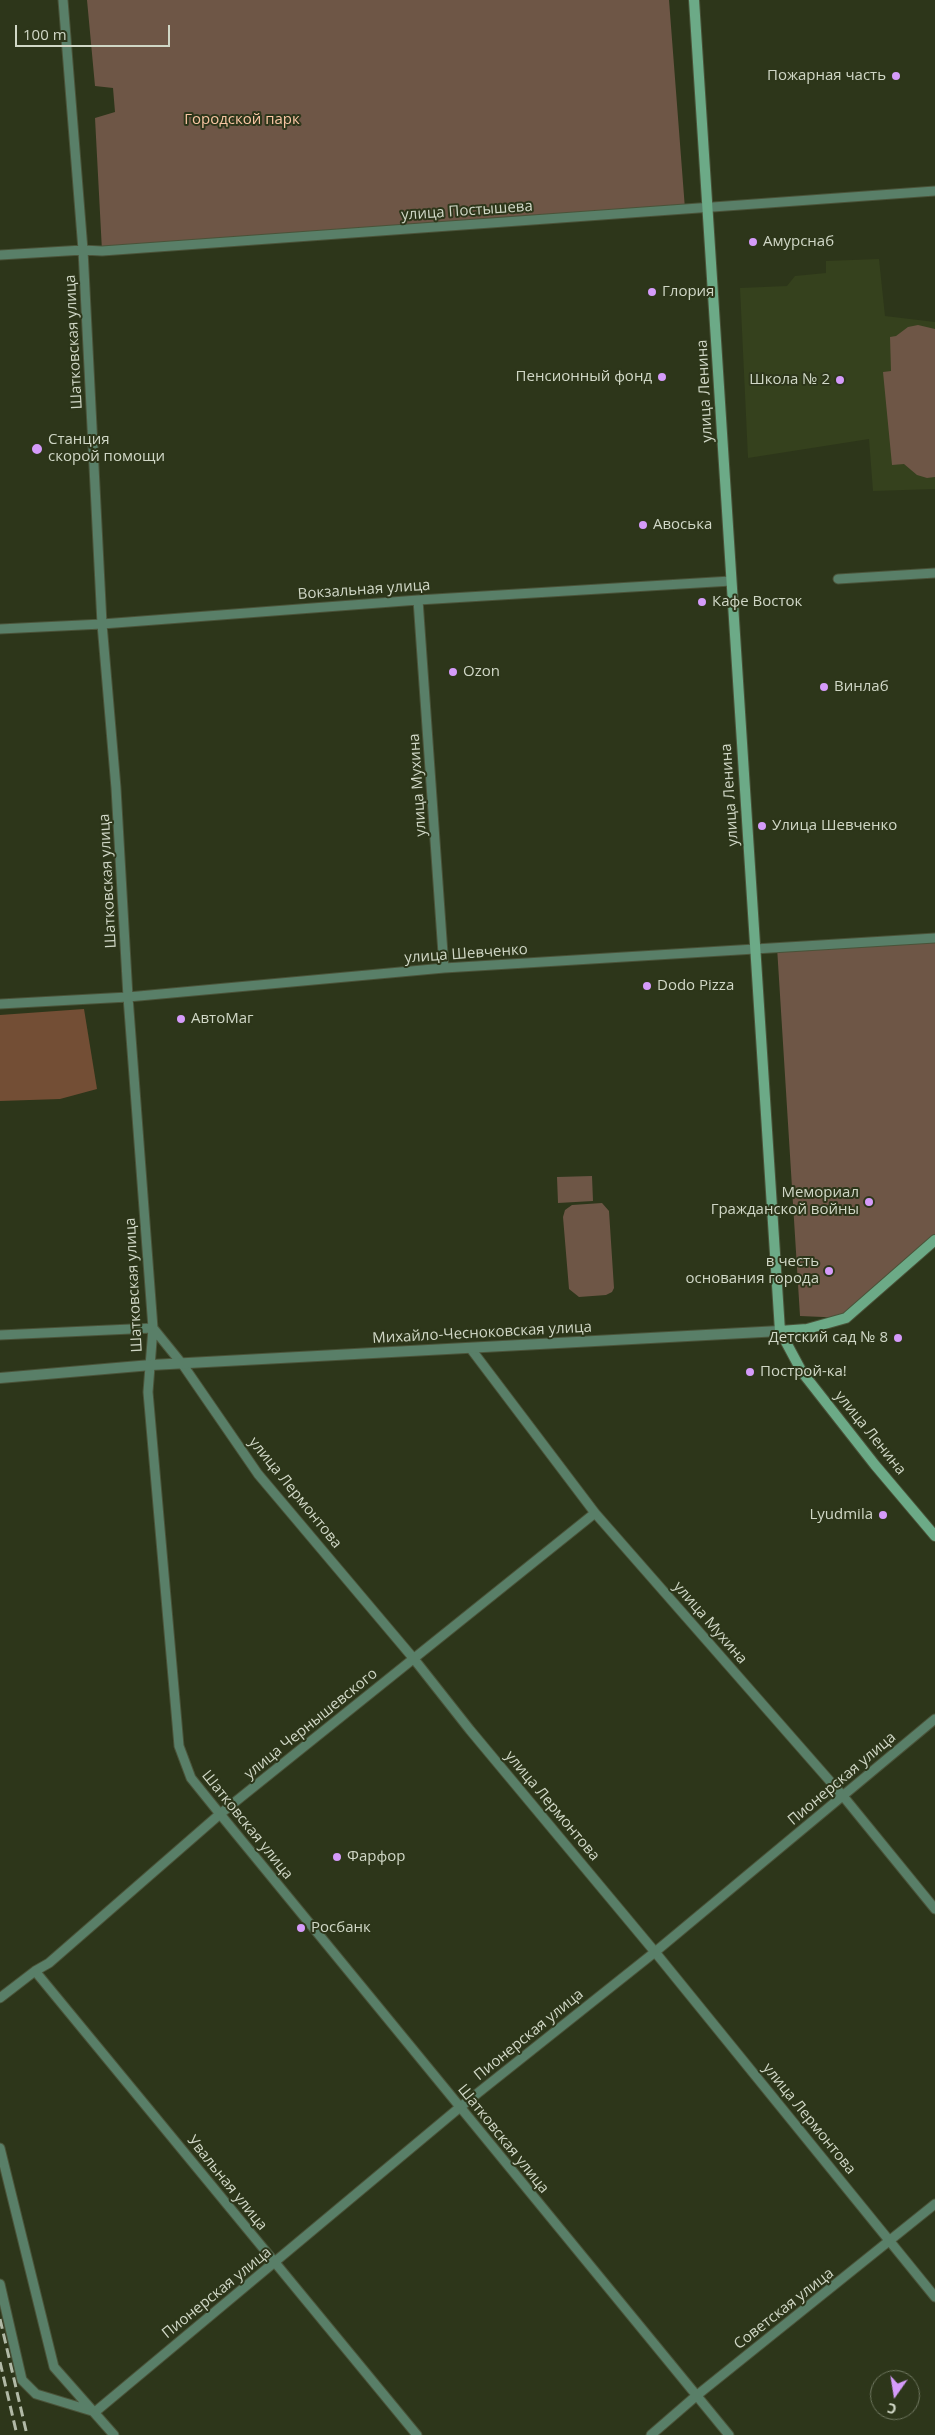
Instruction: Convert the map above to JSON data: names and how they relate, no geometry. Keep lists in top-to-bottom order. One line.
{"streets":{"main road":["улица Ленина","Михайло-Чесноковская улица"],"street":["улица Постышева","Шатковская улица","Вокзальная улица","улица Мухина","улица Шевченко","улица Лермонтова","улица Чернышевского","Пионерская улица","Увальная улица","Советская улица"]},"crossings":[["улица Постышева","Шатковская улица"],["улица Постышева","улица Ленина"],["Шатковская улица","Вокзальная улица"],["Шатковская улица","улица Шевченко"],["Шатковская улица","Михайло-Чесноковская улица"],["Шатковская улица","улица Лермонтова"],["Шатковская улица","улица Чернышевского"],["Шатковская улица","Пионерская улица"],["Шатковская улица","Советская улица"],["улица Ленина","Вокзальная улица"],["улица Ленина","улица Шевченко"],["улица Ленина","Михайло-Чесноковская улица"],["Вокзальная улица","улица Мухина"],["улица Мухина","улица Шевченко"],["улица Мухина","Михайло-Чесноковская улица"],["улица Мухина","улица Чернышевского"],["улица Мухина","Пионерская улица"],["Михайло-Чесноковская улица","улица Лермонтова"],["улица Лермонтова","улица Чернышевского"],["улица Лермонтова","Пионерская улица"],["улица Лермонтова","Советская улица"],["улица Чернышевского","Увальная улица"],["Пионерская улица","Увальная улица"]],"parks":["Городской парк"],"places":["Пожарная часть","Амурснаб","Глория","Пенсионный фонд","Школа № 2","Станция скорой помощи","Авоська","Кафе Восток","Ozon","Винлаб","Улица Шевченко","Dodo Pizza","АвтоМаг","Мемориал Гражданской войны","в честь основания города","Детский сад № 8","Построй-ка!","Lyudmila","Фарфор","Росбанк"],"scale_bar":"100 m","north":"bottom"}
